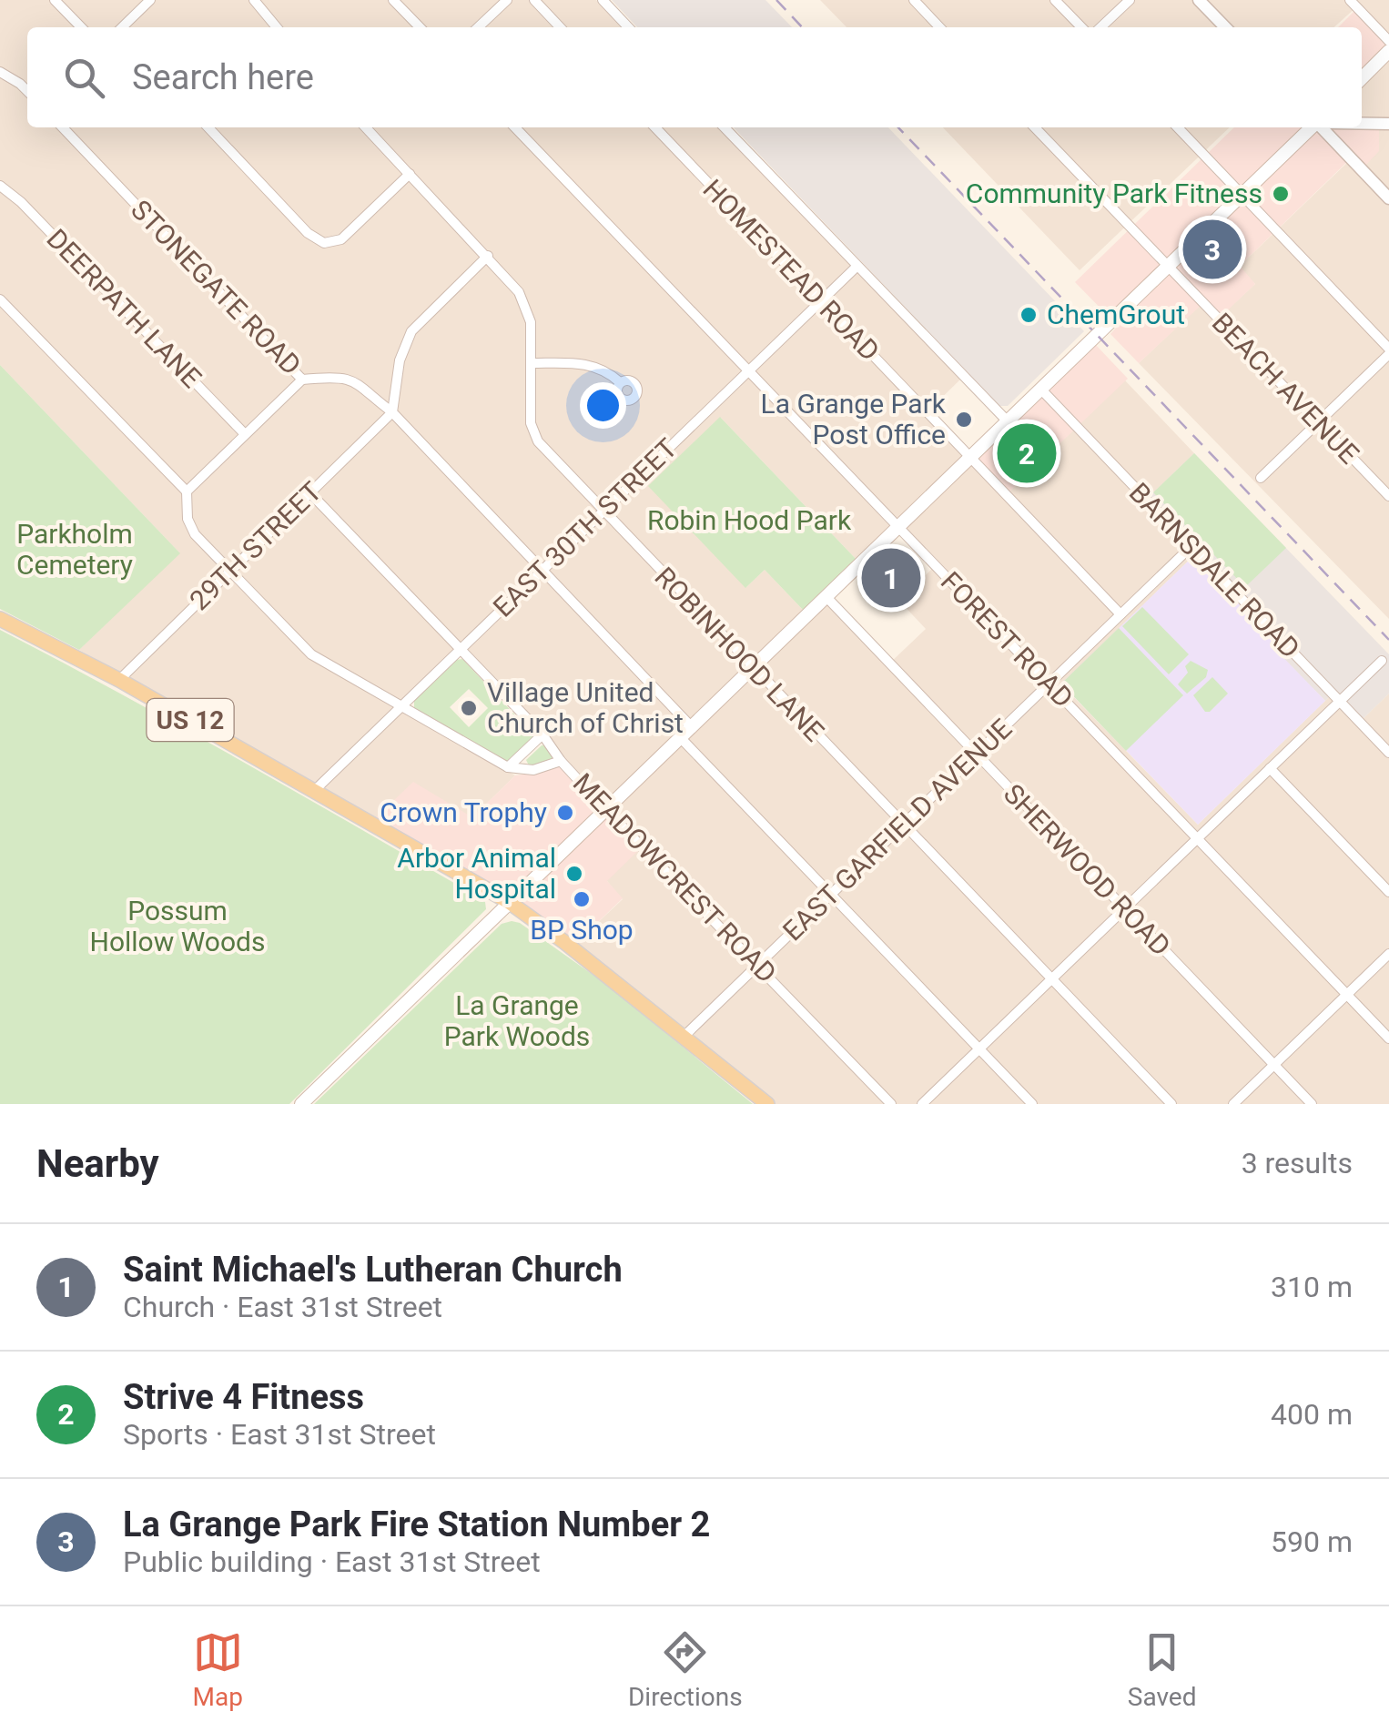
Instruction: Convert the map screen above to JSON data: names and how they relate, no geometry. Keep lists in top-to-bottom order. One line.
{"streets":{"main road":["US 12"],"street":["HOMESTEAD ROAD","STONEGATE ROAD","DEERPATH LANE","BEACH AVENUE","EAST 30TH STREET","29TH STREET","BARNSDALE ROAD","FOREST ROAD","ROBINHOOD LANE","EAST GARFIELD AVENUE","SHERWOOD ROAD","MEADOWCREST ROAD"]},"crossings":[["HOMESTEAD ROAD","EAST 30TH STREET"],["HOMESTEAD ROAD","EAST GARFIELD AVENUE"],["STONEGATE ROAD","EAST 30TH STREET"],["STONEGATE ROAD","29TH STREET"],["EAST 30TH STREET","FOREST ROAD"],["EAST 30TH STREET","ROBINHOOD LANE"],["EAST 30TH STREET","US 12"],["EAST 30TH STREET","MEADOWCREST ROAD"],["29TH STREET","US 12"],["29TH STREET","MEADOWCREST ROAD"],["BARNSDALE ROAD","EAST GARFIELD AVENUE"],["FOREST ROAD","EAST GARFIELD AVENUE"],["ROBINHOOD LANE","EAST GARFIELD AVENUE"],["US 12","EAST GARFIELD AVENUE"],["EAST GARFIELD AVENUE","SHERWOOD ROAD"],["EAST GARFIELD AVENUE","MEADOWCREST ROAD"]],"parks":["Robin Hood Park","Parkholm Cemetery","Possum Hollow Woods","La Grange Park Woods"],"places":["Community Park Fitness","ChemGrout","La Grange Park Post Office","Village United Church of Christ","Crown Trophy","Arbor Animal Hospital","BP Shop"],"page":{"search":"Search here","pins":["3","2","1"],"heading":["Nearby","3 results"],"list":[{"mark":"1","name":"Saint Michael's Lutheran Church","note":"Church · East 31st Street","value":"310 m"},{"mark":"2","name":"Strive 4 Fitness","note":"Sports · East 31st Street","value":"400 m"},{"mark":"3","name":"La Grange Park Fire Station Number 2","note":"Public building · East 31st Street","value":"590 m"}],"nav":["Map","Directions","Saved"]}}
